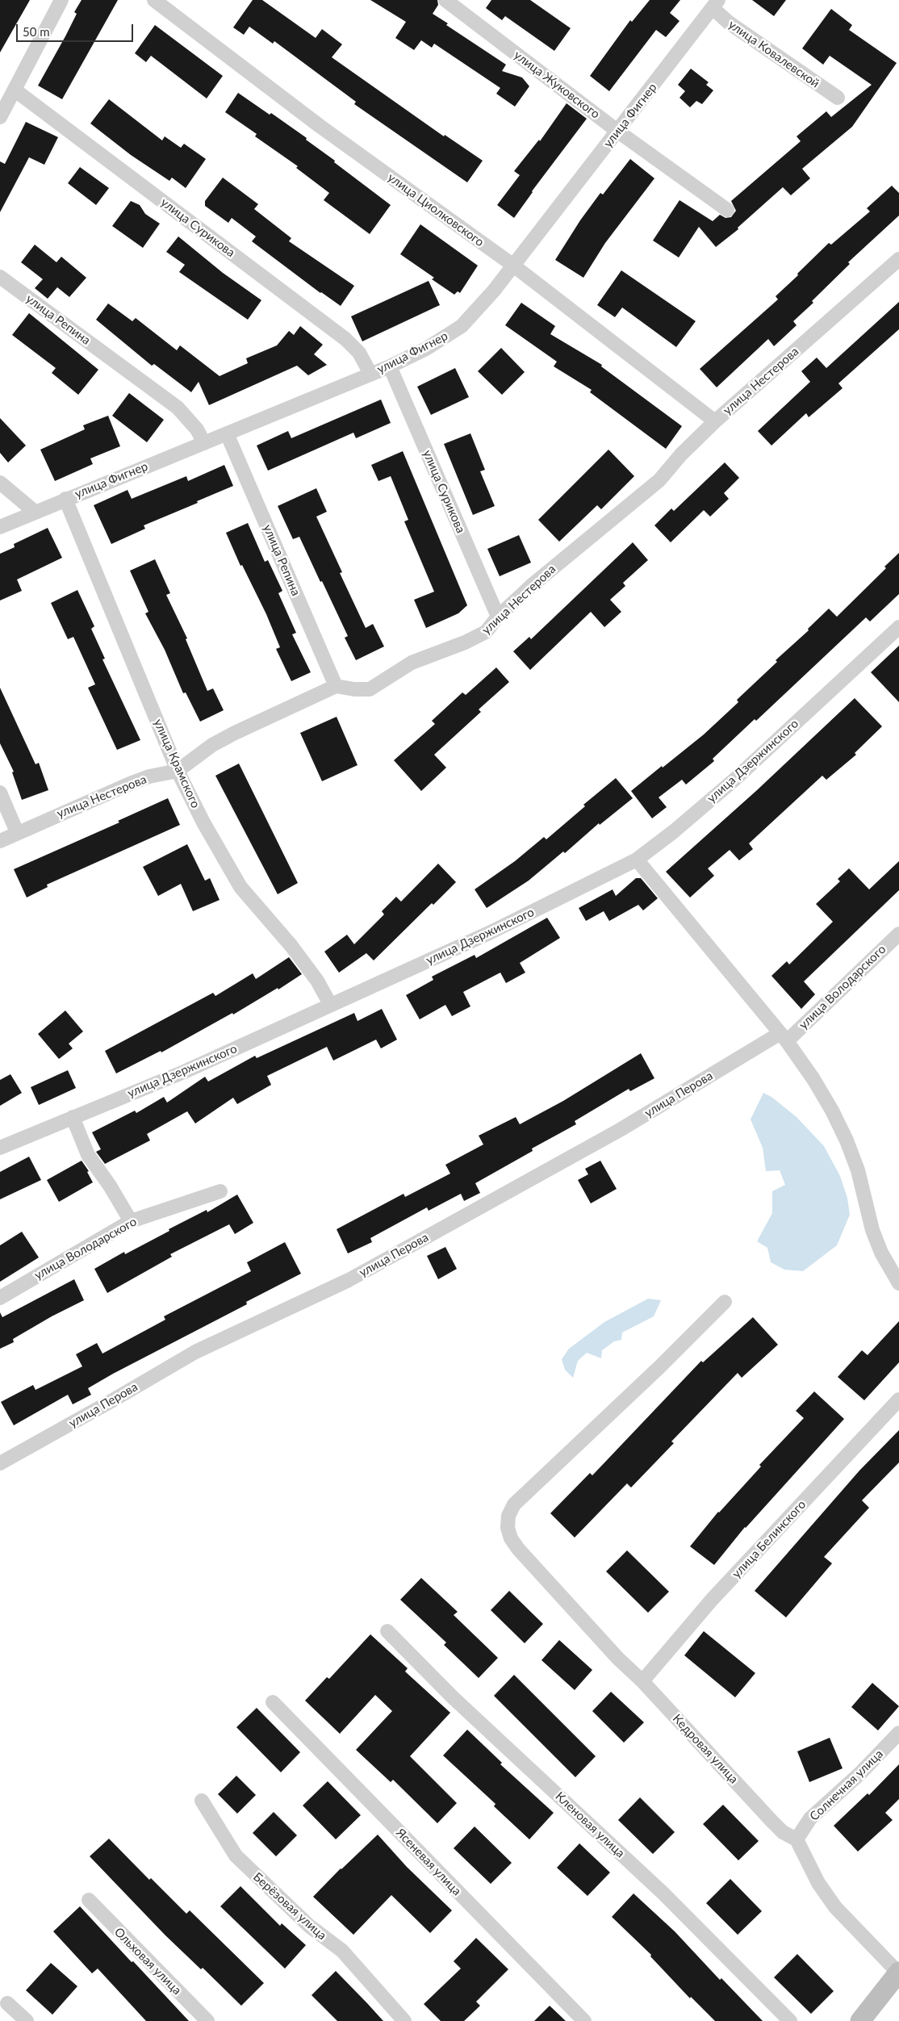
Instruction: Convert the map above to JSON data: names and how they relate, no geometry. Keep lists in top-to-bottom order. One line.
{"streets":{"street":["улица Ковалевской","улица Жуковского","улица Фигнер","улица Циолковского","улица Сурикова","улица Репина","улица Нестерова","улица Дзержинского","улица Крамского","улица Володарского","улица Перова","улица Белинского","Кедровая улица","Солнечная улица","Кленовая улица","Ясеневая улица","Берёзовая улица","Ольховая улица"]},"crossings":[["улица Ковалевской","улица Фигнер"],["улица Жуковского","улица Фигнер"],["улица Фигнер","улица Циолковского"],["улица Фигнер","улица Сурикова"],["улица Фигнер","улица Репина"],["улица Фигнер","улица Крамского"],["улица Циолковского","улица Нестерова"],["улица Сурикова","улица Нестерова"],["улица Репина","улица Нестерова"],["улица Нестерова","улица Крамского"],["улица Дзержинского","улица Крамского"],["улица Володарского","улица Перова"],["улица Белинского","Кедровая улица"],["Кедровая улица","Солнечная улица"]],"scale_bar":"50 m"}
